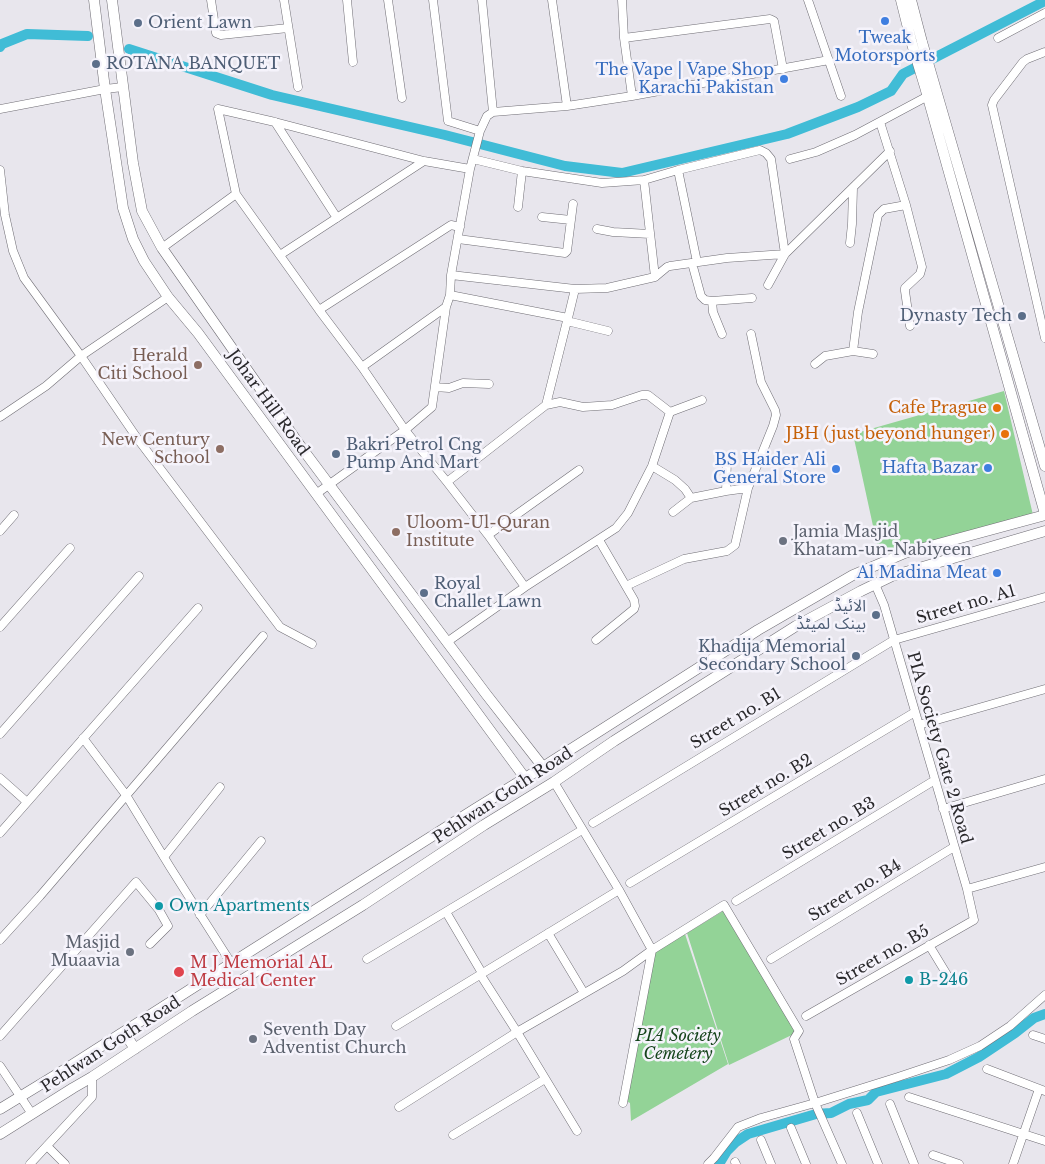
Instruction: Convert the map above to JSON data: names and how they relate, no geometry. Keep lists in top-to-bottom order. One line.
{"streets":{"street":["Johar Hill Road","Street no. A1","Street no. B1","PIA Society Gate 2 Road","Street no. B2","Pehlwan Goth Road","Street no. B3","Street no. B4","Street no. B5"]},"crossings":[["Johar Hill Road","Pehlwan Goth Road"],["Street no. A1","Street no. B1"],["Street no. A1","PIA Society Gate 2 Road"],["Street no. B1","PIA Society Gate 2 Road"],["PIA Society Gate 2 Road","Street no. B2"],["PIA Society Gate 2 Road","Pehlwan Goth Road"],["PIA Society Gate 2 Road","Street no. B3"],["PIA Society Gate 2 Road","Street no. B4"],["PIA Society Gate 2 Road","Street no. B5"]],"parks":["PIA Society Cemetery"],"places":["Tweak Motorsports","Orient Lawn","ROTANA BANQUET","The Vape | Vape Shop Karachi Pakistan","Dynasty Tech","Herald Citi School","Cafe Prague","JBH (just beyond hunger)","New Century School","Bakri Petrol Cng Pump And Mart","Hafta Bazar","BS Haider Ali General Store","Uloom-Ul-Quran Institute","Jamia Masjid Khatam-un-Nabiyeen","Al Madina Meat","Royal Challet Lawn","الائیڈ بینک لمیٹڈ","Khadija Memorial Secondary School","Own Apartments","Masjid Muaavia","M J Memorial AL Medical Center","B-246","Seventh Day Adventist Church"]}
